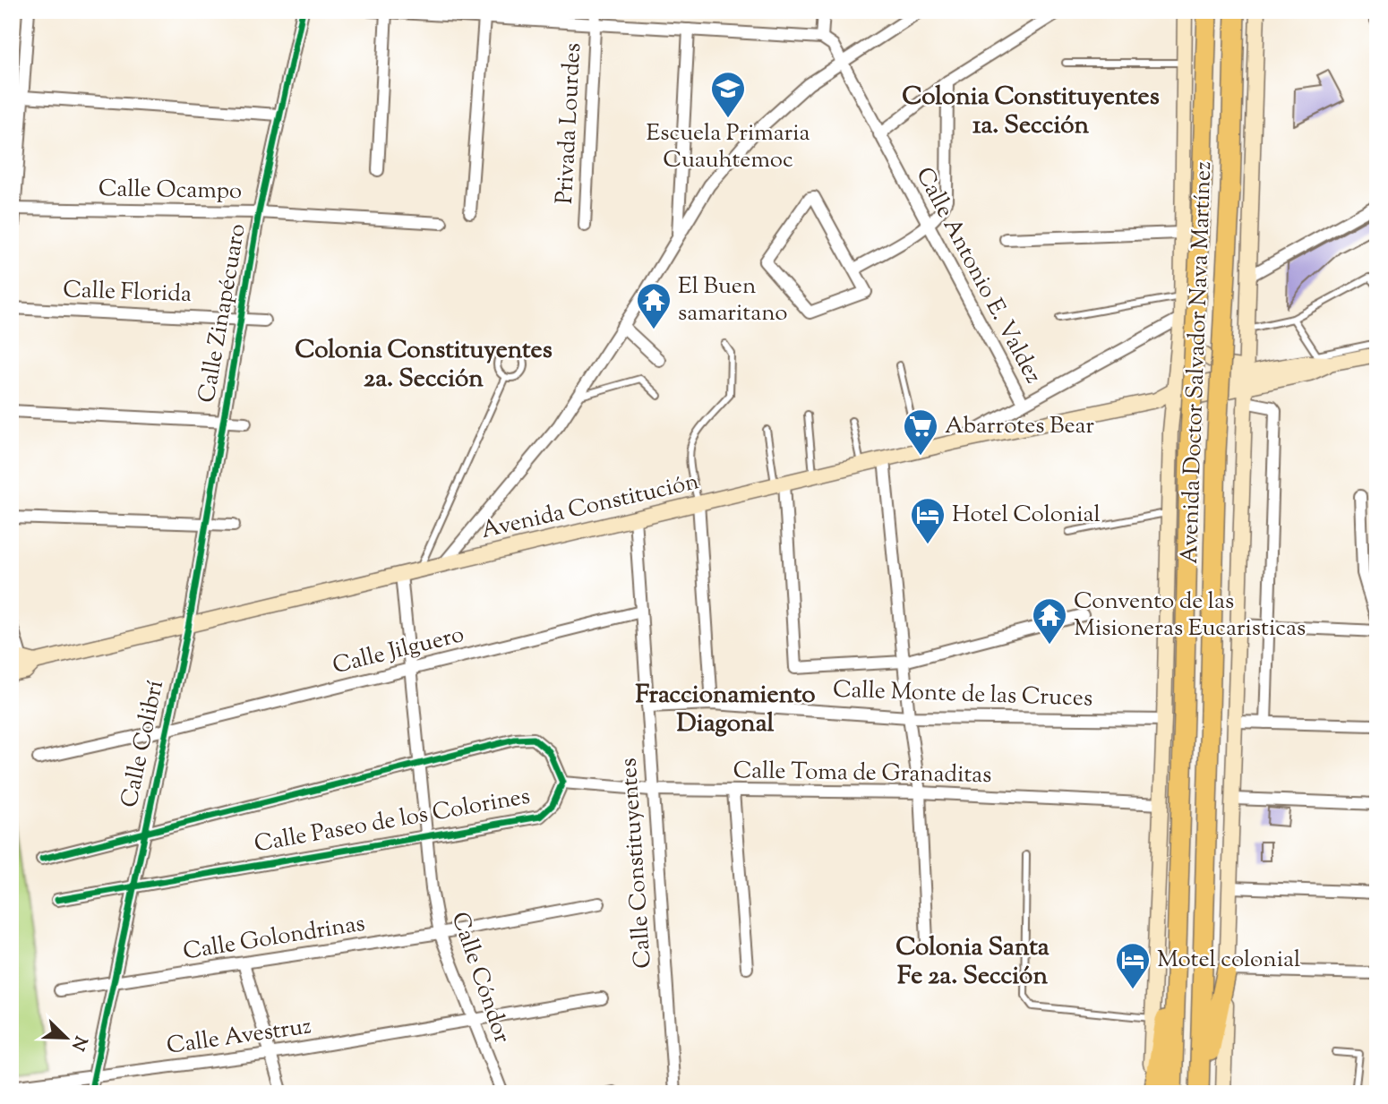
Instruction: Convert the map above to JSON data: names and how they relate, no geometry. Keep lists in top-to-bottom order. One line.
{"streets":{"highway":["Avenida Doctor Salvador Nava Martínez"],"main road":["Avenida Constitución"],"street":["Privada Lourdes","Calle Ocampo","Calle Antonio E. Valdez","Calle Florida","Calle Zinapécuaro","Calle Jilguero","Calle Monte de las Cruces","Calle Colibrí","Calle Toma de Granaditas","Calle Paseo de los Colorines","Calle Constituyentes","Calle Golondrinas","Calle Cóndor","Calle Avestruz"]},"crossings":[["Calle Ocampo","Calle Zinapécuaro"],["Calle Florida","Calle Zinapécuaro"],["Calle Zinapécuaro","Avenida Constitución"],["Calle Zinapécuaro","Calle Colibrí"],["Avenida Doctor Salvador Nava Martínez","Avenida Constitución"],["Avenida Doctor Salvador Nava Martínez","Calle Monte de las Cruces"],["Avenida Doctor Salvador Nava Martínez","Calle Toma de Granaditas"],["Avenida Constitución","Calle Colibrí"],["Avenida Constitución","Calle Constituyentes"],["Avenida Constitución","Calle Cóndor"],["Calle Jilguero","Calle Colibrí"],["Calle Jilguero","Calle Constituyentes"],["Calle Jilguero","Calle Cóndor"],["Calle Monte de las Cruces","Calle Constituyentes"],["Calle Colibrí","Calle Paseo de los Colorines"],["Calle Colibrí","Calle Golondrinas"],["Calle Colibrí","Calle Avestruz"],["Calle Toma de Granaditas","Calle Paseo de los Colorines"],["Calle Toma de Granaditas","Calle Constituyentes"],["Calle Paseo de los Colorines","Calle Cóndor"],["Calle Golondrinas","Calle Cóndor"],["Calle Cóndor","Calle Avestruz"]],"districts":["Colonia Constituyentes 1a. Sección","Colonia Constituyentes 2a. Sección","Fraccionamiento Diagonal","Colonia Santa Fe 2a. Sección"],"places":{"school or university":["Escuela Primaria Cuauhtemoc"],"temple":["El Buen samaritano","Convento de las Misioneras Eucaristicas"],"supermarket":["Abarrotes Bear"],"hotel":["Hotel Colonial","Motel colonial"]},"north":"bottom right"}
